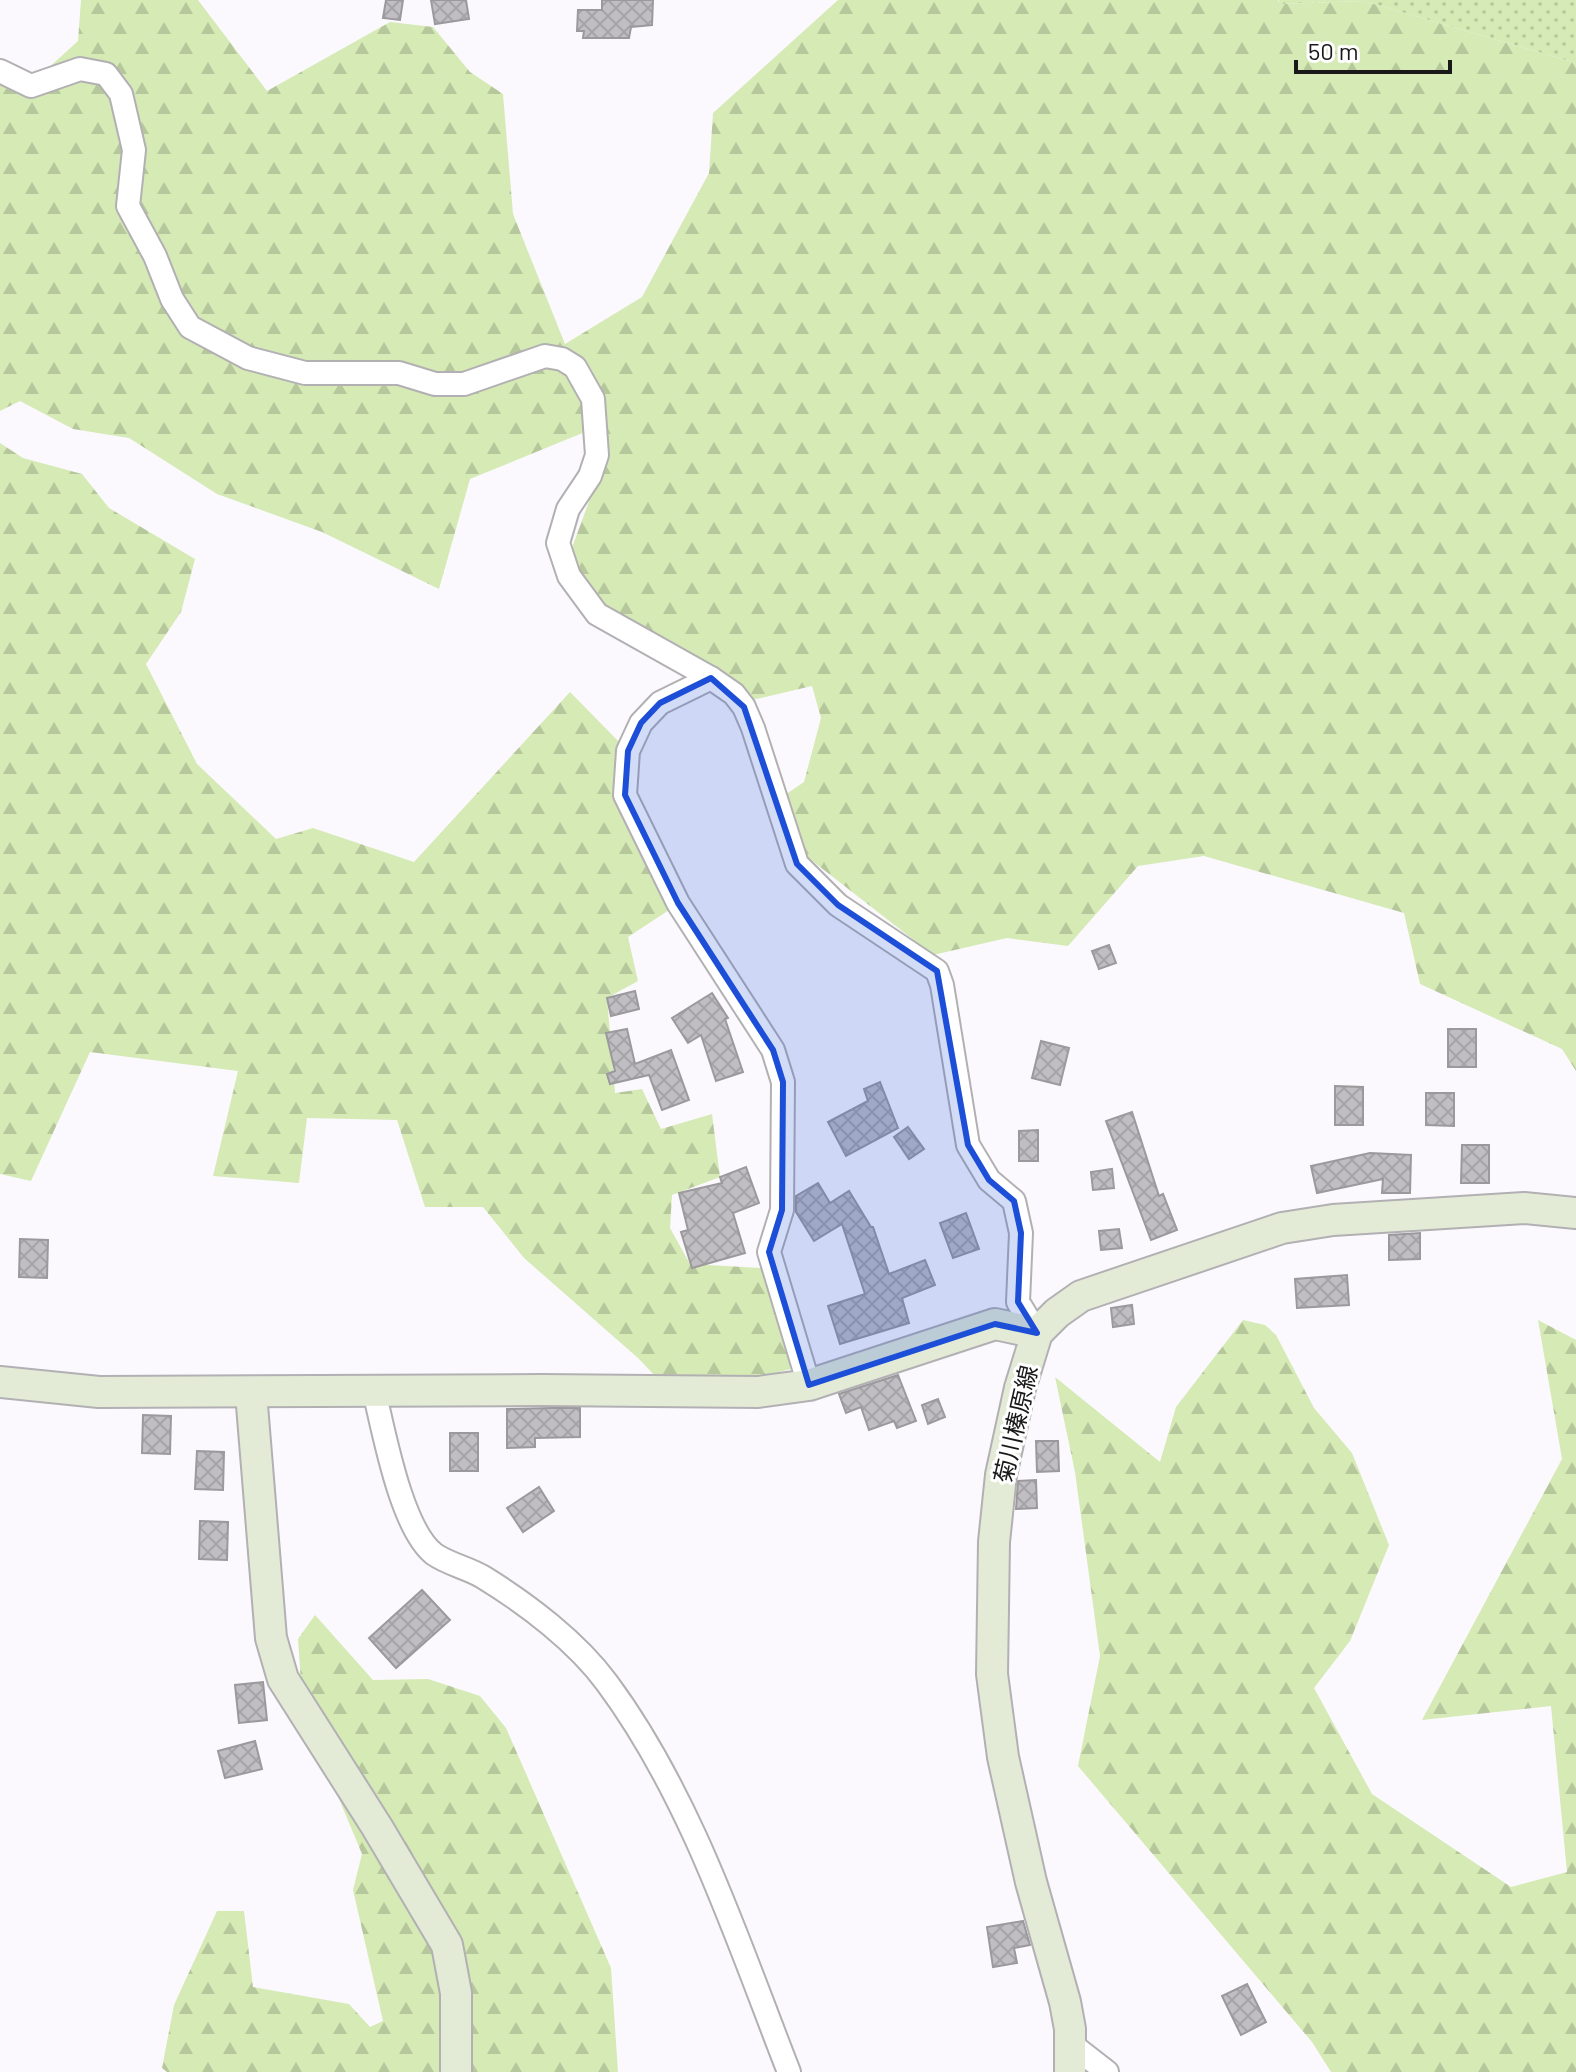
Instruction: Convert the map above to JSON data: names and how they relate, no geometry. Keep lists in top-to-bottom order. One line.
{"streets":{"street":["菊川榛原線"]},"scale_bar":"50 m"}
